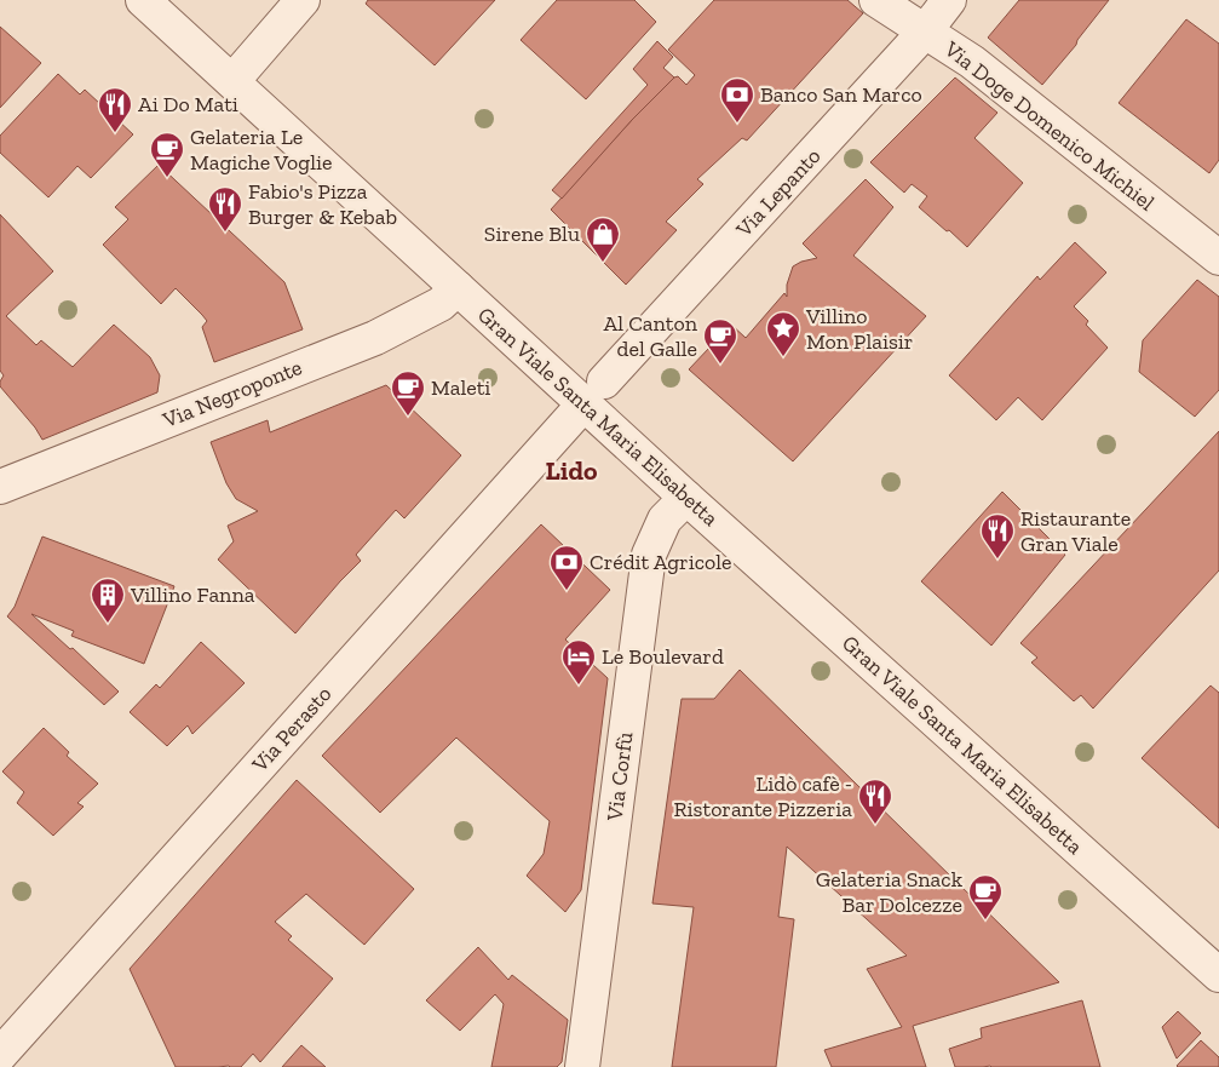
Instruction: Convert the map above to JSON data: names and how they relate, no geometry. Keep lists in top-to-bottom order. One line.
{"streets":{"street":["Via Doge Domenico Michiel","Via Lepanto","Via Negroponte","Gran Viale Santa Maria Elisabetta","Via Perasto","Via Corfù"]},"crossings":[["Via Doge Domenico Michiel","Via Lepanto"],["Via Lepanto","Gran Viale Santa Maria Elisabetta"],["Via Lepanto","Via Perasto"],["Via Negroponte","Gran Viale Santa Maria Elisabetta"],["Gran Viale Santa Maria Elisabetta","Via Perasto"],["Gran Viale Santa Maria Elisabetta","Via Corfù"]],"districts":["Lido"],"places":{"bank":["Banco San Marco","Crédit Agricole"],"restaurant":["Ai Do Mati","Fabio's Pizza Burger & Kebab","Ristaurante Gran Viale","Lidò cafè - Ristorante Pizzeria"],"cafe":["Gelateria Le Magiche Voglie","Al Canton del Galle","Maleti","Gelateria Snack Bar Dolcezze"],"shop":["Sirene Blu"],"place":["Villino Mon Plaisir"],"building":["Villino Fanna"],"hotel":["Le Boulevard"]}}
